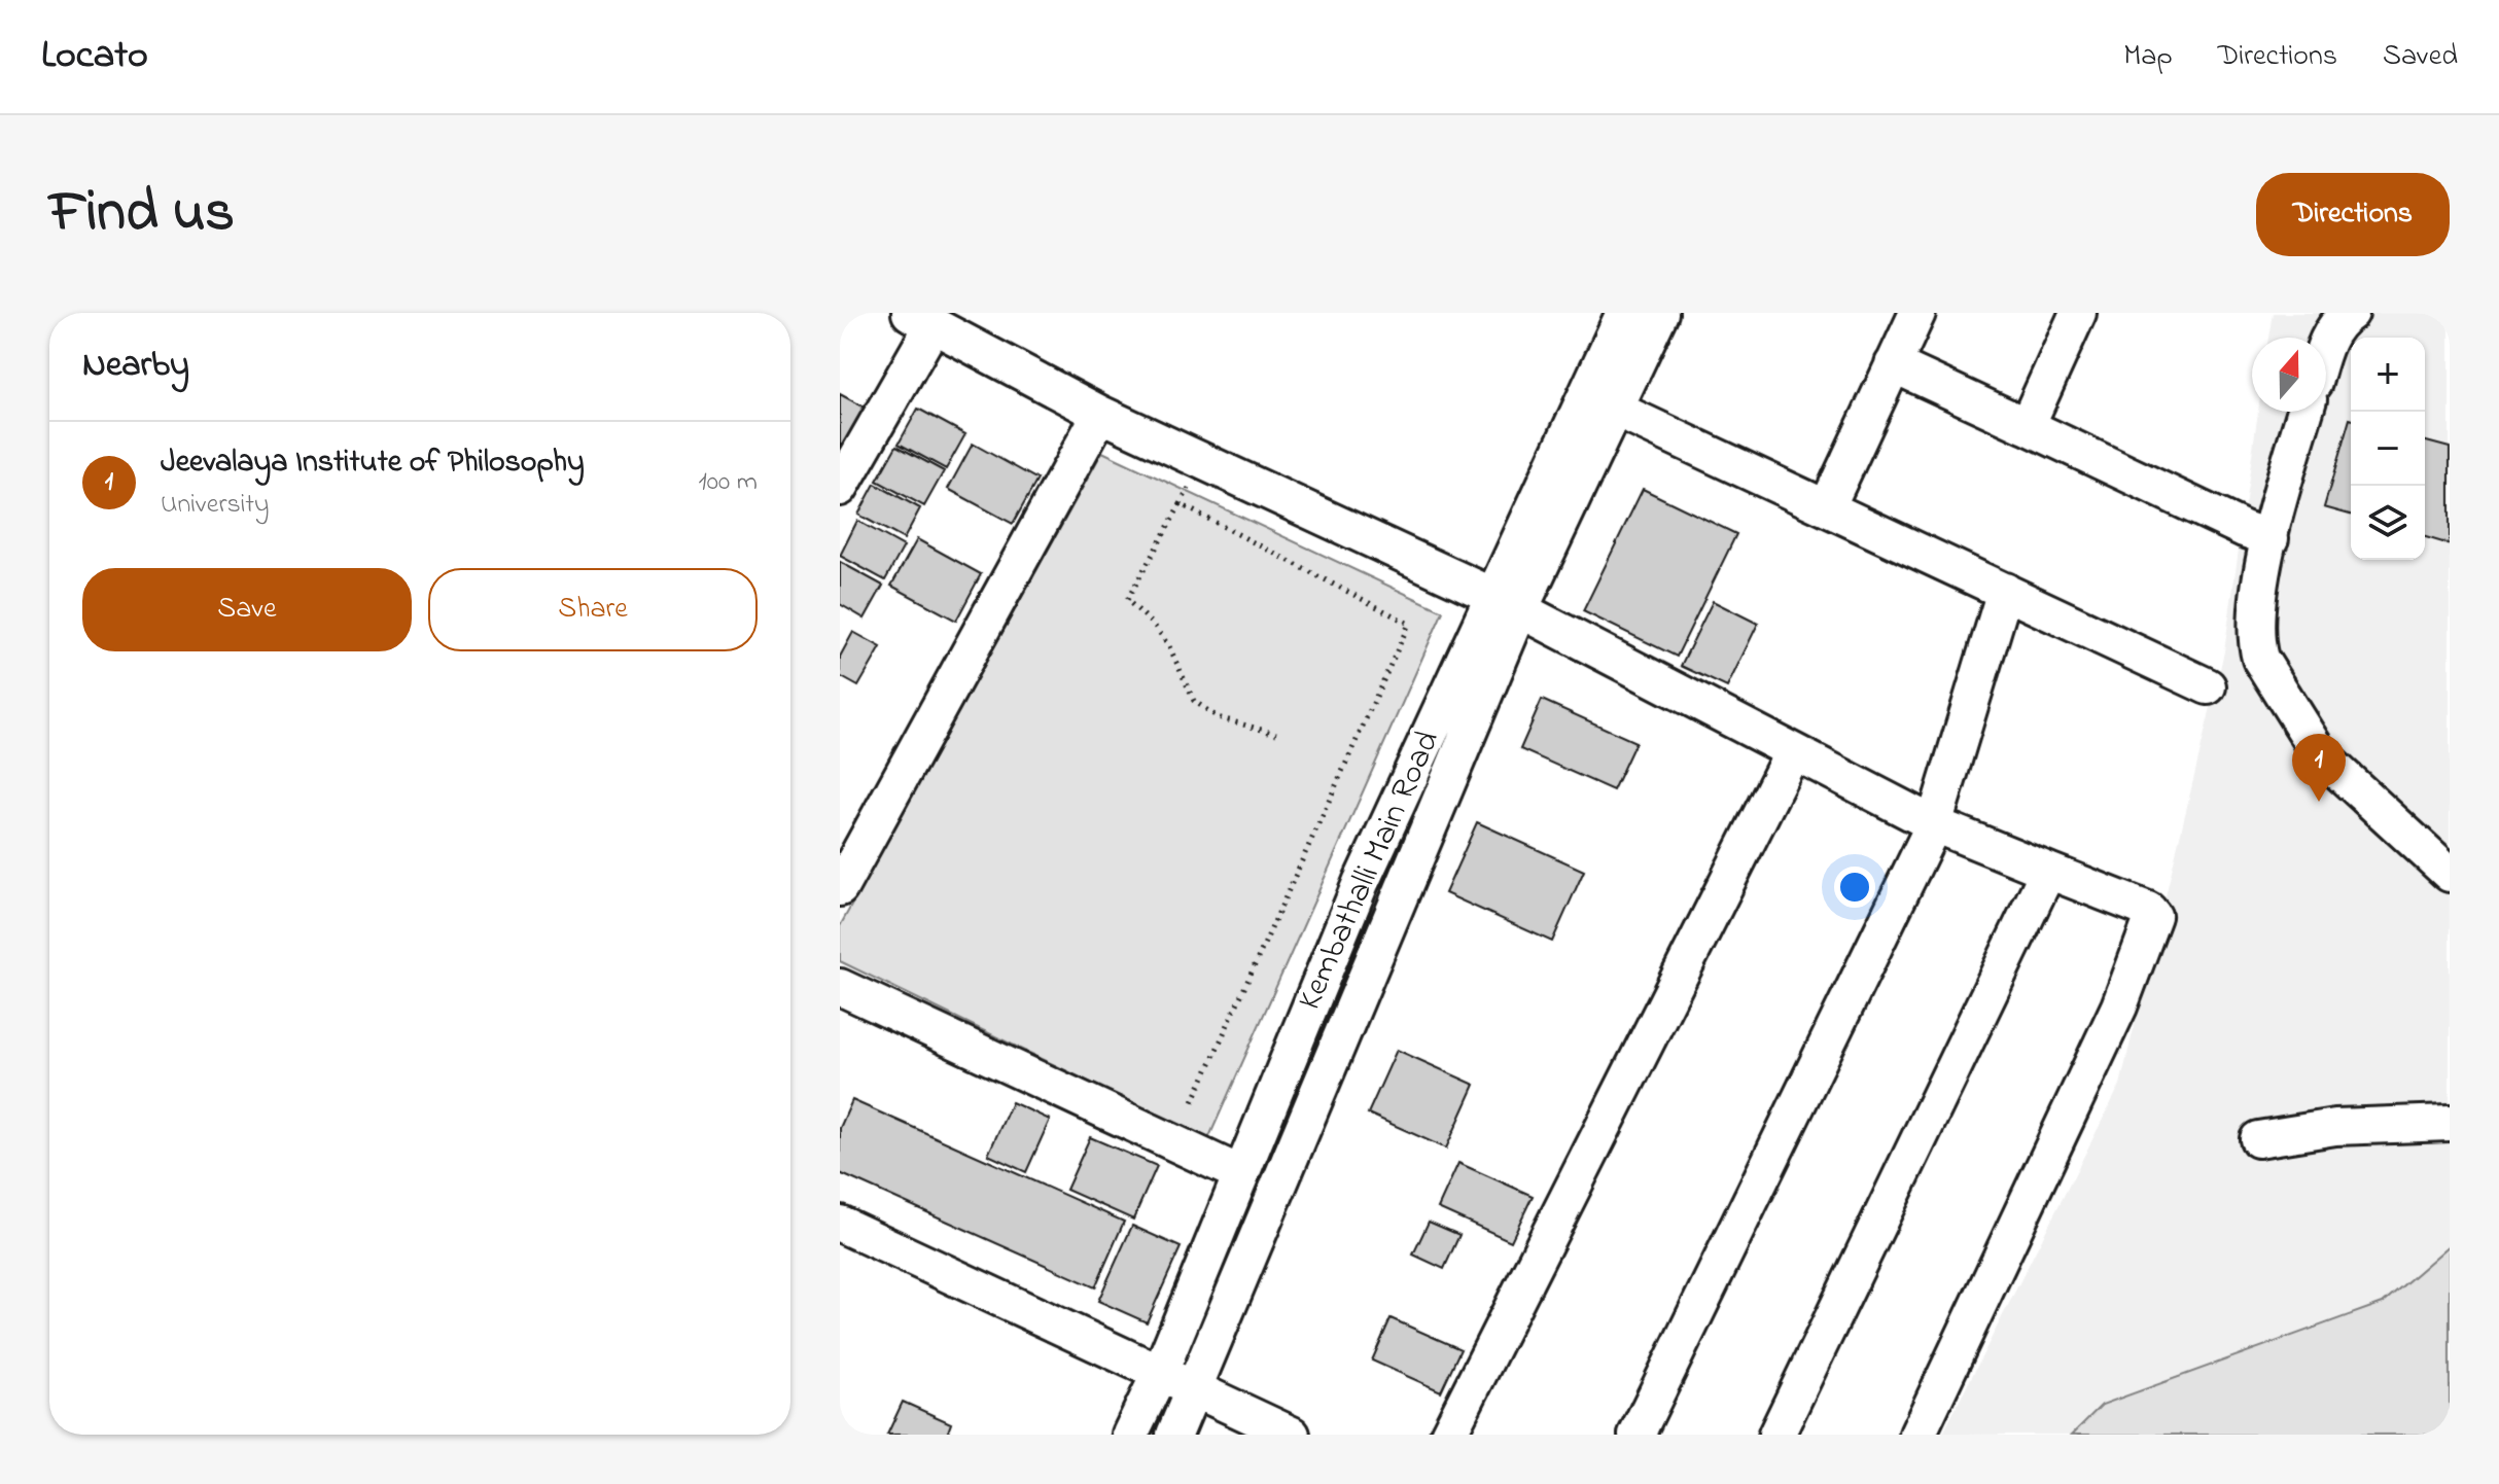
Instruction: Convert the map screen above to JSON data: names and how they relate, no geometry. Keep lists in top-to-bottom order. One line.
{"streets":{"street":["Kembathalli Main Road"]},"north":"top","page":{"header":"Locato","nav":["Map","Directions","Saved"],"title":"Find us","buttons":["Directions",["Save","Share"]],"heading":"Nearby","map_buttons":["+","−"],"list":[{"mark":"1","name":"Jeevalaya Institute of Philosophy","note":"University","value":"100 m"}],"pins":"1"}}
